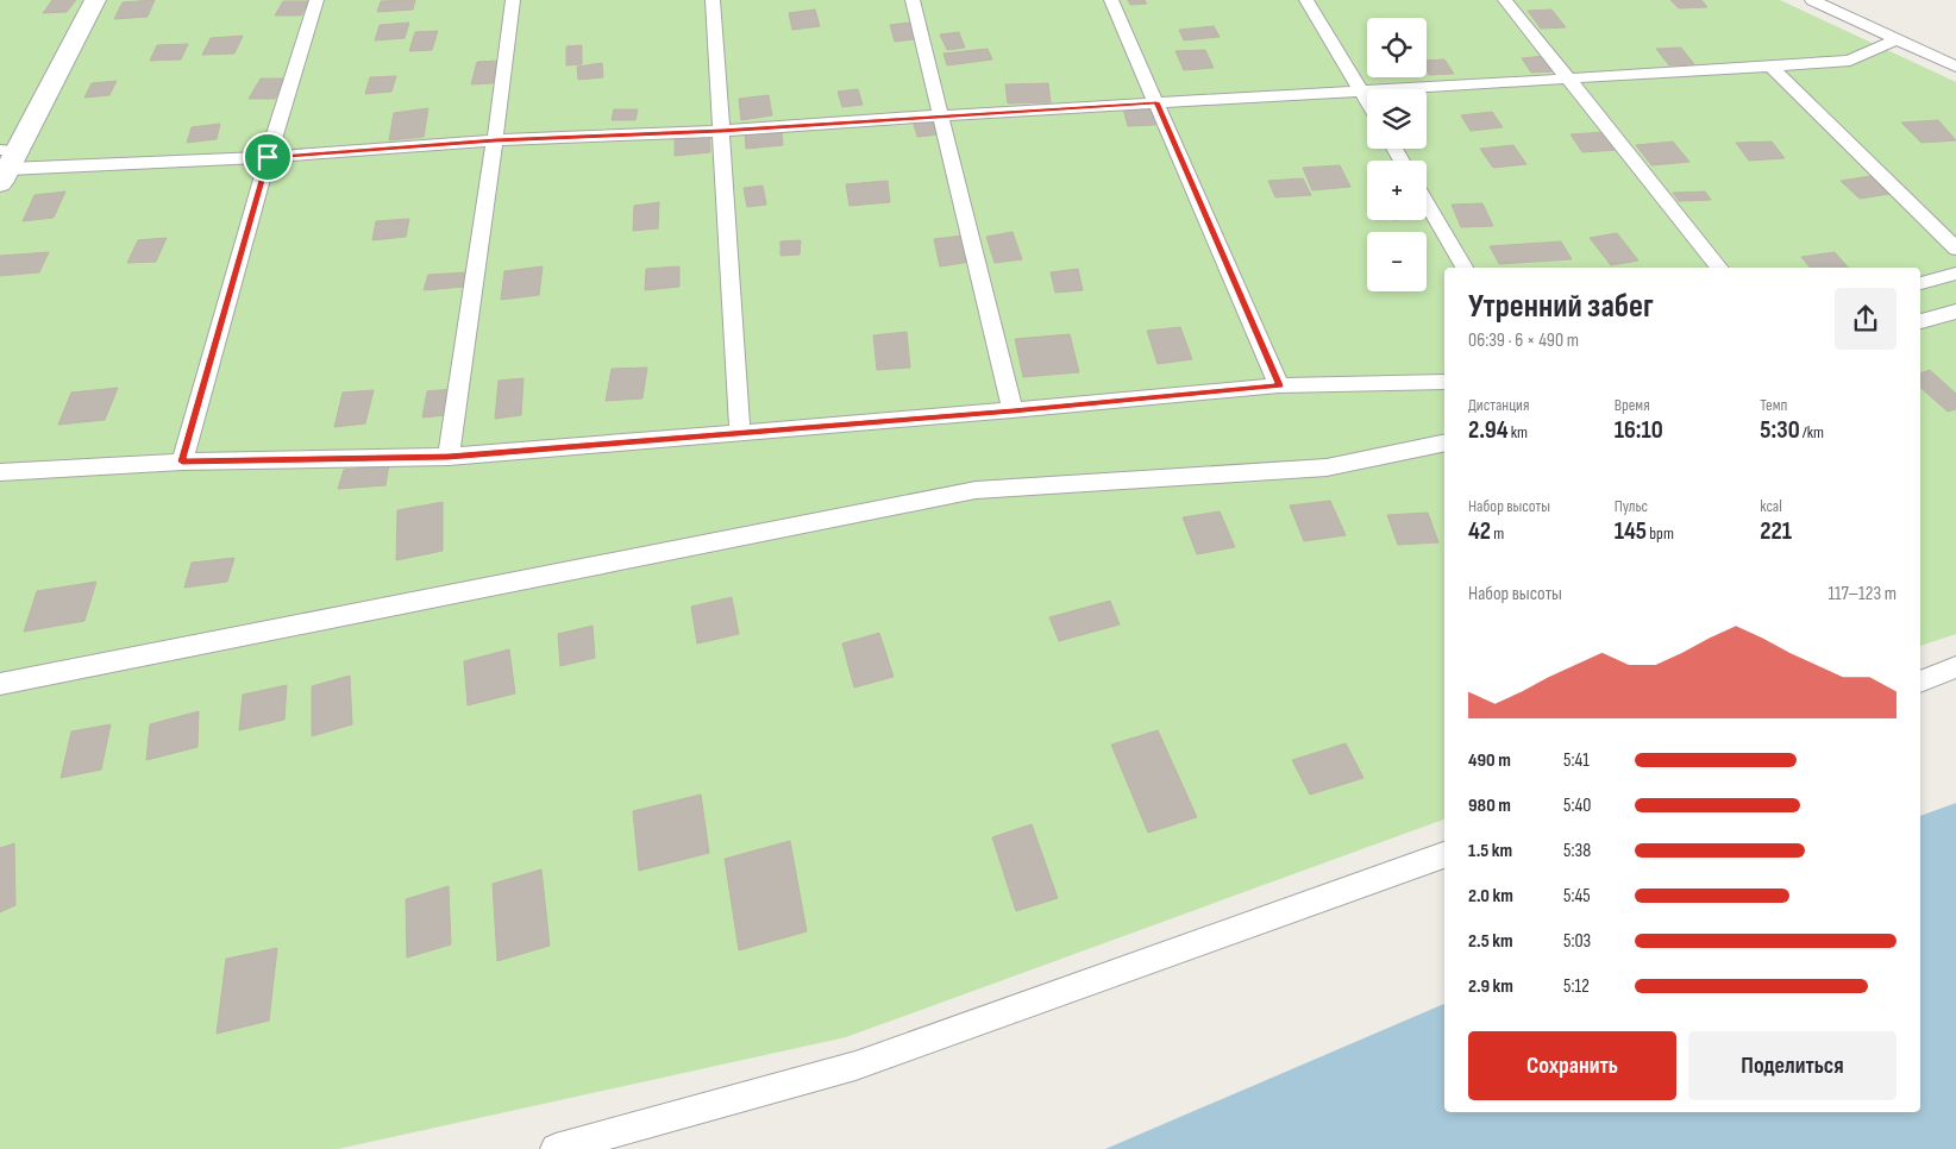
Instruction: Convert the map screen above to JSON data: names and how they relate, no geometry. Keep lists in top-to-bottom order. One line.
{"page":{"map_buttons":["+","−"],"heading":["Утренний забег","06:39 · 6 × 490 m"],"stats":[["Дистанция","2.94 km"],["Время","16:10"],["Темп","5:30 /km"],["Набор высоты","42 m"],["Пульс","145 bpm"],["kcal","221"]],"chart":["Набор высоты","117–123 m"],"list":[{"name":"490 m","note":"5:41"},{"name":"980 m","note":"5:40"},{"name":"1.5 km","note":"5:38"},{"name":"2.0 km","note":"5:45"},{"name":"2.5 km","note":"5:03"},{"name":"2.9 km","note":"5:12"}],"buttons":["Сохранить","Поделиться"]}}
